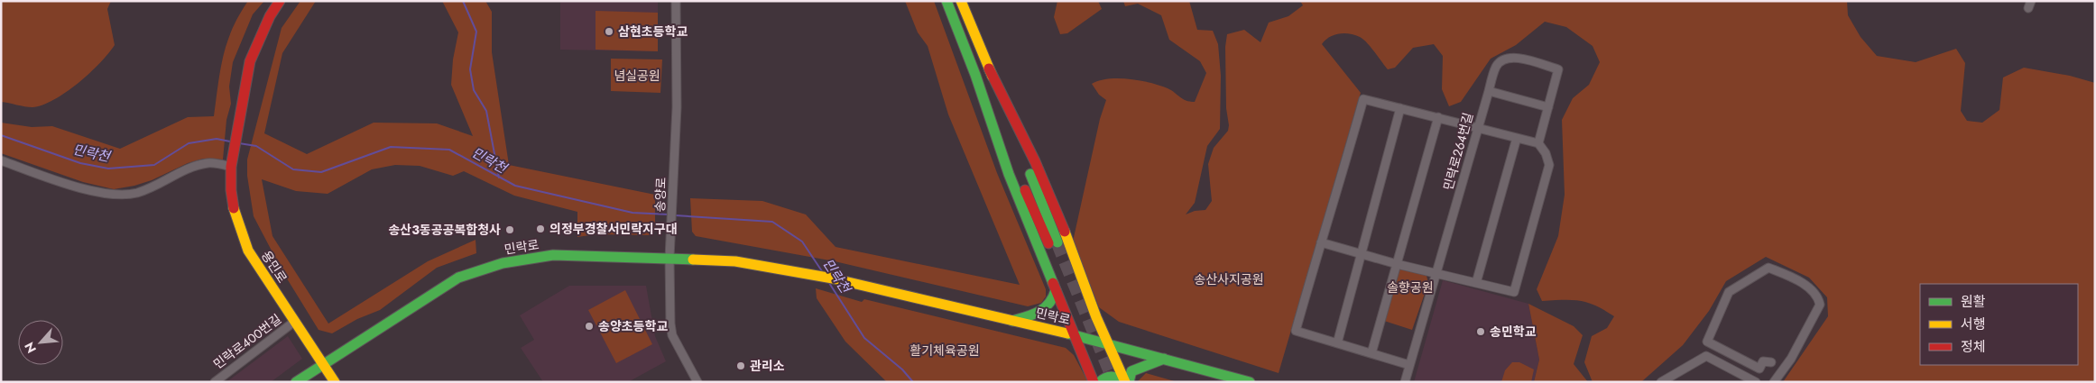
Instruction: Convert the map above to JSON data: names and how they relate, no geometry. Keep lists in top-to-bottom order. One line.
{"streets":{"main road":["민락로","용민로"],"street":["민락로264번길","송양로","민락로400번길"]},"crossings":[["송양로","민락로"],["민락로","용민로"],["용민로","민락로400번길"]],"water":["민락천"],"parks":["념실공원","송산사지공원","솔향공원","활기체육공원"],"places":["삼현초등학교","의정부경찰서민락지구대","송산3동공공복합청사","송양초등학교","송민학교","관리소"],"legend":["원활","서행","정체"],"north":"bottom left"}
